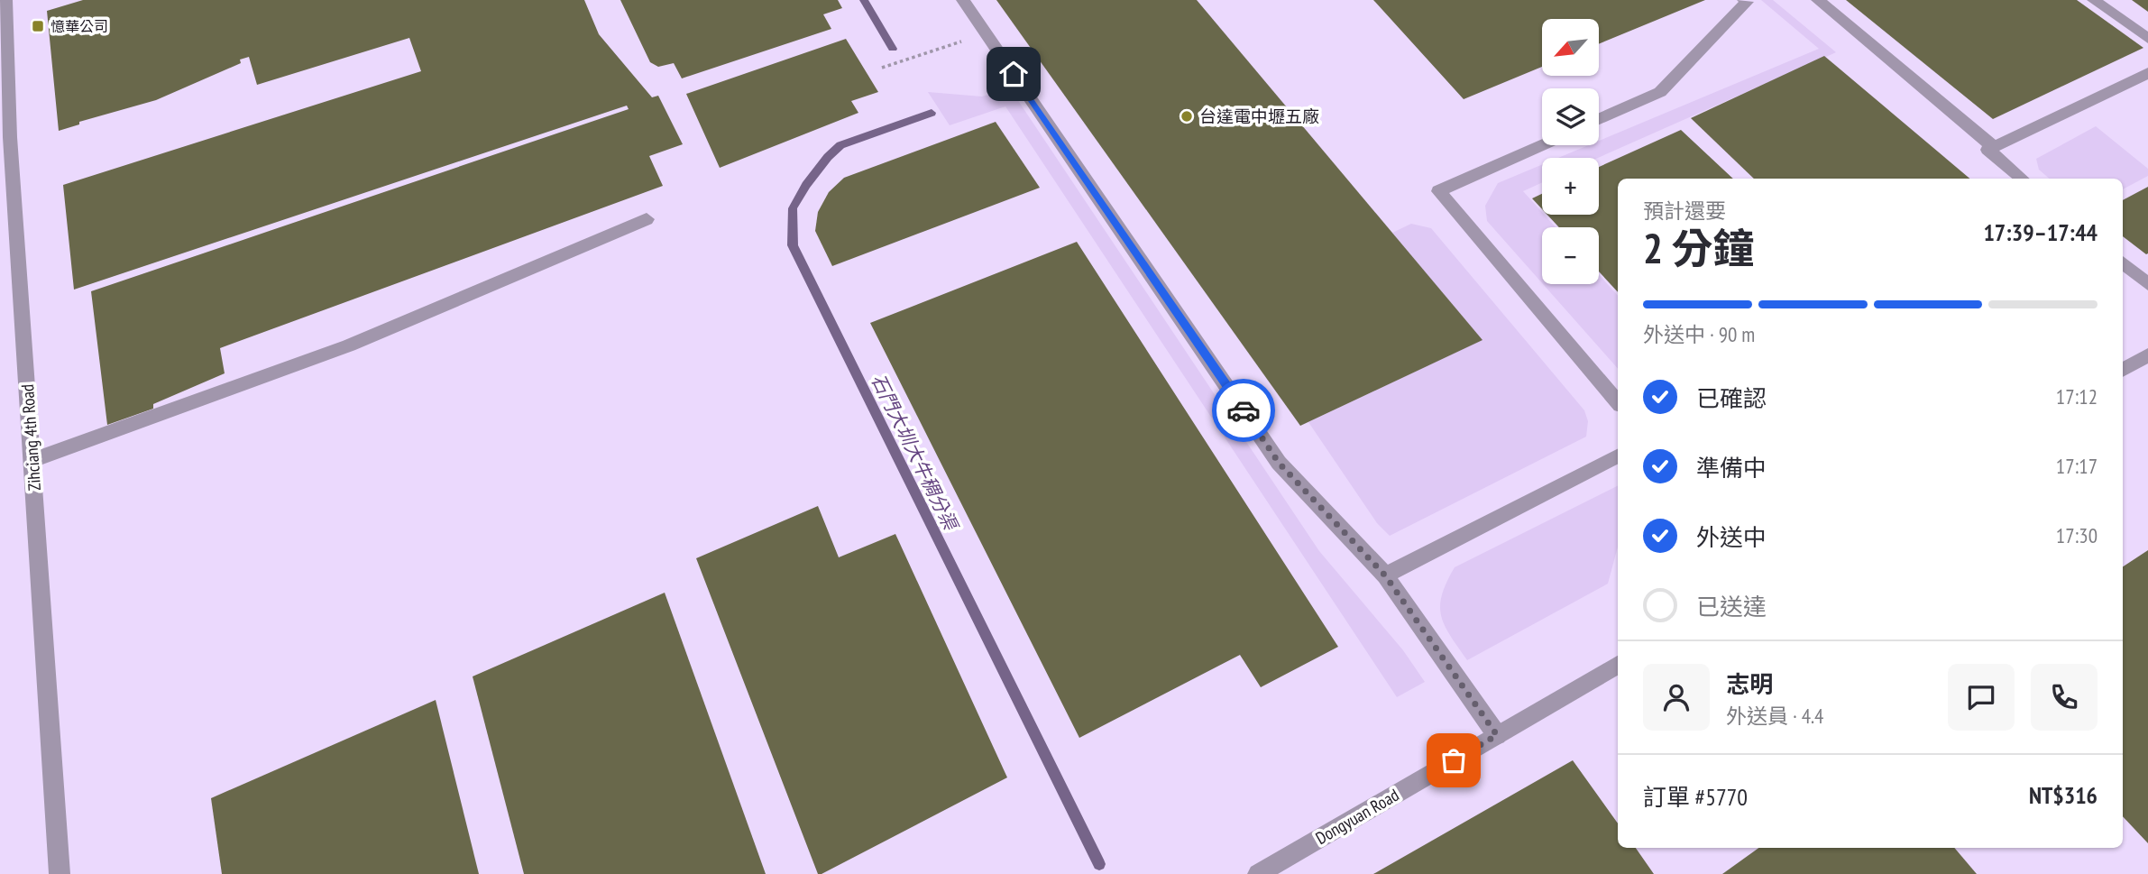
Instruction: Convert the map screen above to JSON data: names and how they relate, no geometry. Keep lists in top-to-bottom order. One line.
{"streets":{"street":["Zihciang 4th Road","Dongyuan Road"]},"water":["石門大圳大牛稠分渠"],"places":{"transit":["憶華公司"],"other":["台達電中壢五廠"]},"north":"bottom left","page":{"map_buttons":["+","−"],"heading":["2 分鐘","預計還要","17:39–17:44"],"panel":["志明","外送員 · 4.4","訂單 #5770","NT$316"],"bar":"外送中 · 90 m","list":[["已確認","17:12"],["準備中","17:17"],["外送中","17:30"],"已送達"]}}
